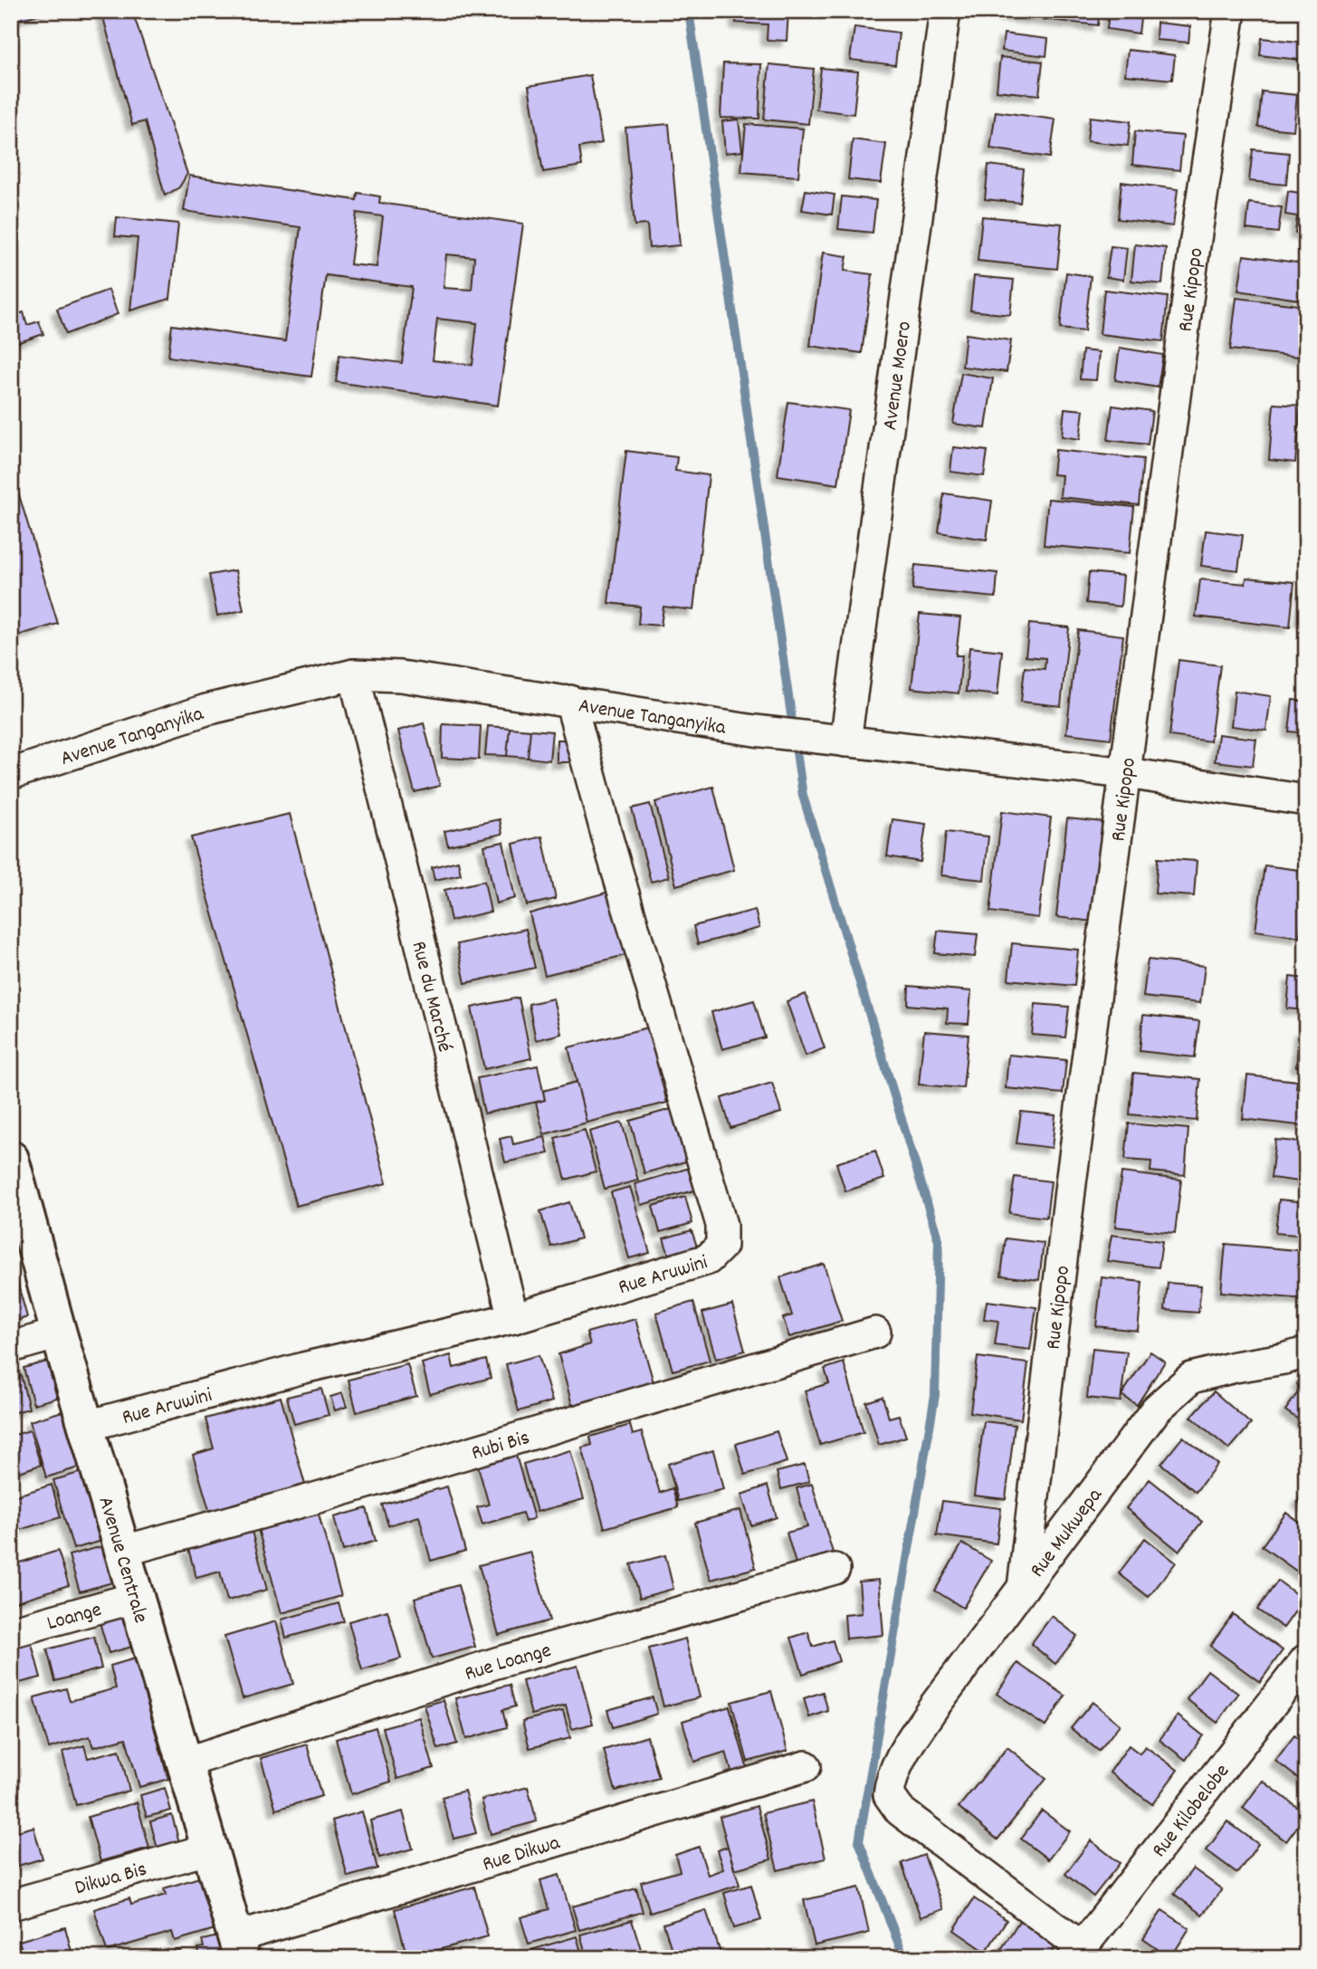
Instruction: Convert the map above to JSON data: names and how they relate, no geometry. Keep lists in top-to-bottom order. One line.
{"streets":{"street":["Rue Kipopo","Avenue Moero","Avenue Tanganyika","Rue du Marché","Rue Aruwini","Rubi Bis","Rue Mukwepa","Avenue Centrale","Loange","Rue Loange","Rue Kilobelobe","Rue Dikwa","Dikwa Bis"]},"crossings":[["Rue Kipopo","Avenue Tanganyika"],["Rue Kipopo","Rue Mukwepa"],["Avenue Moero","Avenue Tanganyika"],["Avenue Tanganyika","Rue du Marché"],["Avenue Tanganyika","Rue Aruwini"],["Rue du Marché","Rue Aruwini"],["Rue Aruwini","Avenue Centrale"],["Rubi Bis","Avenue Centrale"],["Rue Mukwepa","Rue Kilobelobe"],["Avenue Centrale","Loange"],["Avenue Centrale","Rue Loange"],["Avenue Centrale","Rue Dikwa"],["Avenue Centrale","Dikwa Bis"]]}
